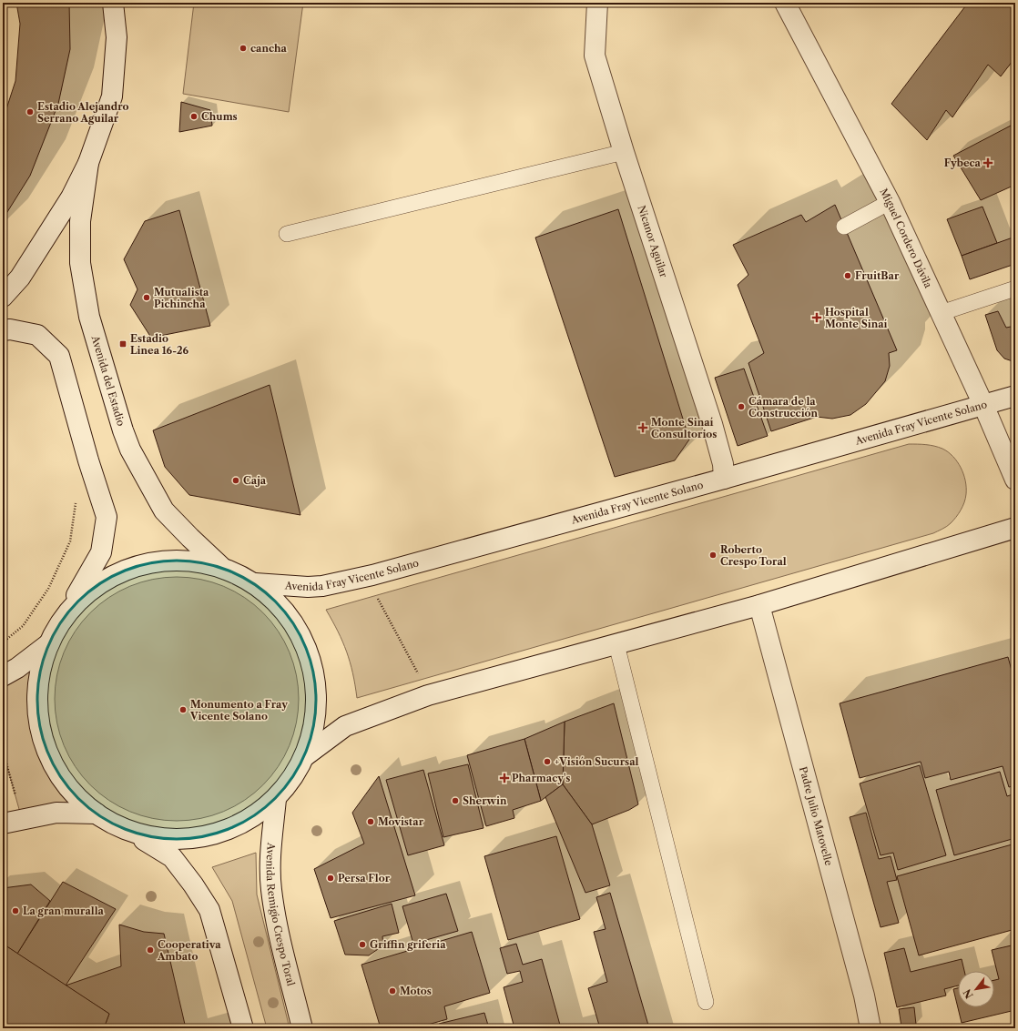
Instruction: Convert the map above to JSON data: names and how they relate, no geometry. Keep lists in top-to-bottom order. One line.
{"streets":{"main road":["Miguel Cordero Dávila","Nicanor Aguilar","Avenida del Estadio","Avenida Fray Vicente Solano","Padre Julio Matovelle","Avenida Remigio Crespo Toral"]},"crossings":[["Miguel Cordero Dávila","Avenida Fray Vicente Solano"],["Nicanor Aguilar","Avenida Fray Vicente Solano"]],"places":{"other":["cancha","Estadio Alejandro Serrano Aguilar","Chums","FruitBar","Mutualista Pichincha","Cámara de la Construcción","Caja","Roberto Crespo Toral","Monumento a Fray Vicente Solano","+Visión Sucursal","Sherwin","Movistar","Persa Flor","La gran muralla","Griffin griferia","Cooperativa Ambato","Motos"],"health":["Fybeca","Hospital Monte Sinaí","Monte Sinaí Consultorios","Pharmacy's"],"transit":["Estadio Linea 16-26"]},"north":"bottom left"}
